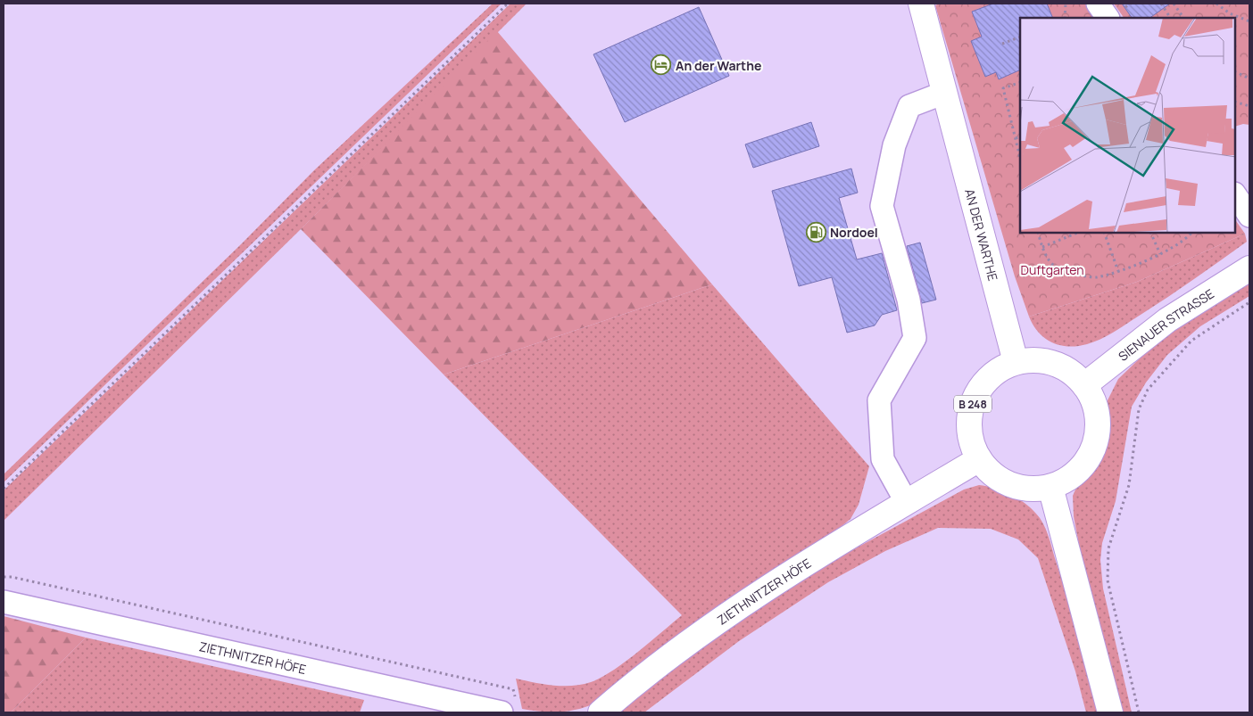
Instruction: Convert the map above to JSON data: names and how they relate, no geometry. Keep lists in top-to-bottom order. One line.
{"streets":{"main road":["AN DER WARTHE","SIENAUER STRASSE","B 248","ZIETHNITZER HÖFE"]},"crossings":[["AN DER WARTHE","SIENAUER STRASSE"],["AN DER WARTHE","B 248"],["AN DER WARTHE","ZIETHNITZER HÖFE"],["SIENAUER STRASSE","B 248"],["SIENAUER STRASSE","ZIETHNITZER HÖFE"],["B 248","ZIETHNITZER HÖFE"]],"parks":["Duftgarten"],"places":{"hotel":["An der Warthe"],"fuel station":["Nordoel"]}}
